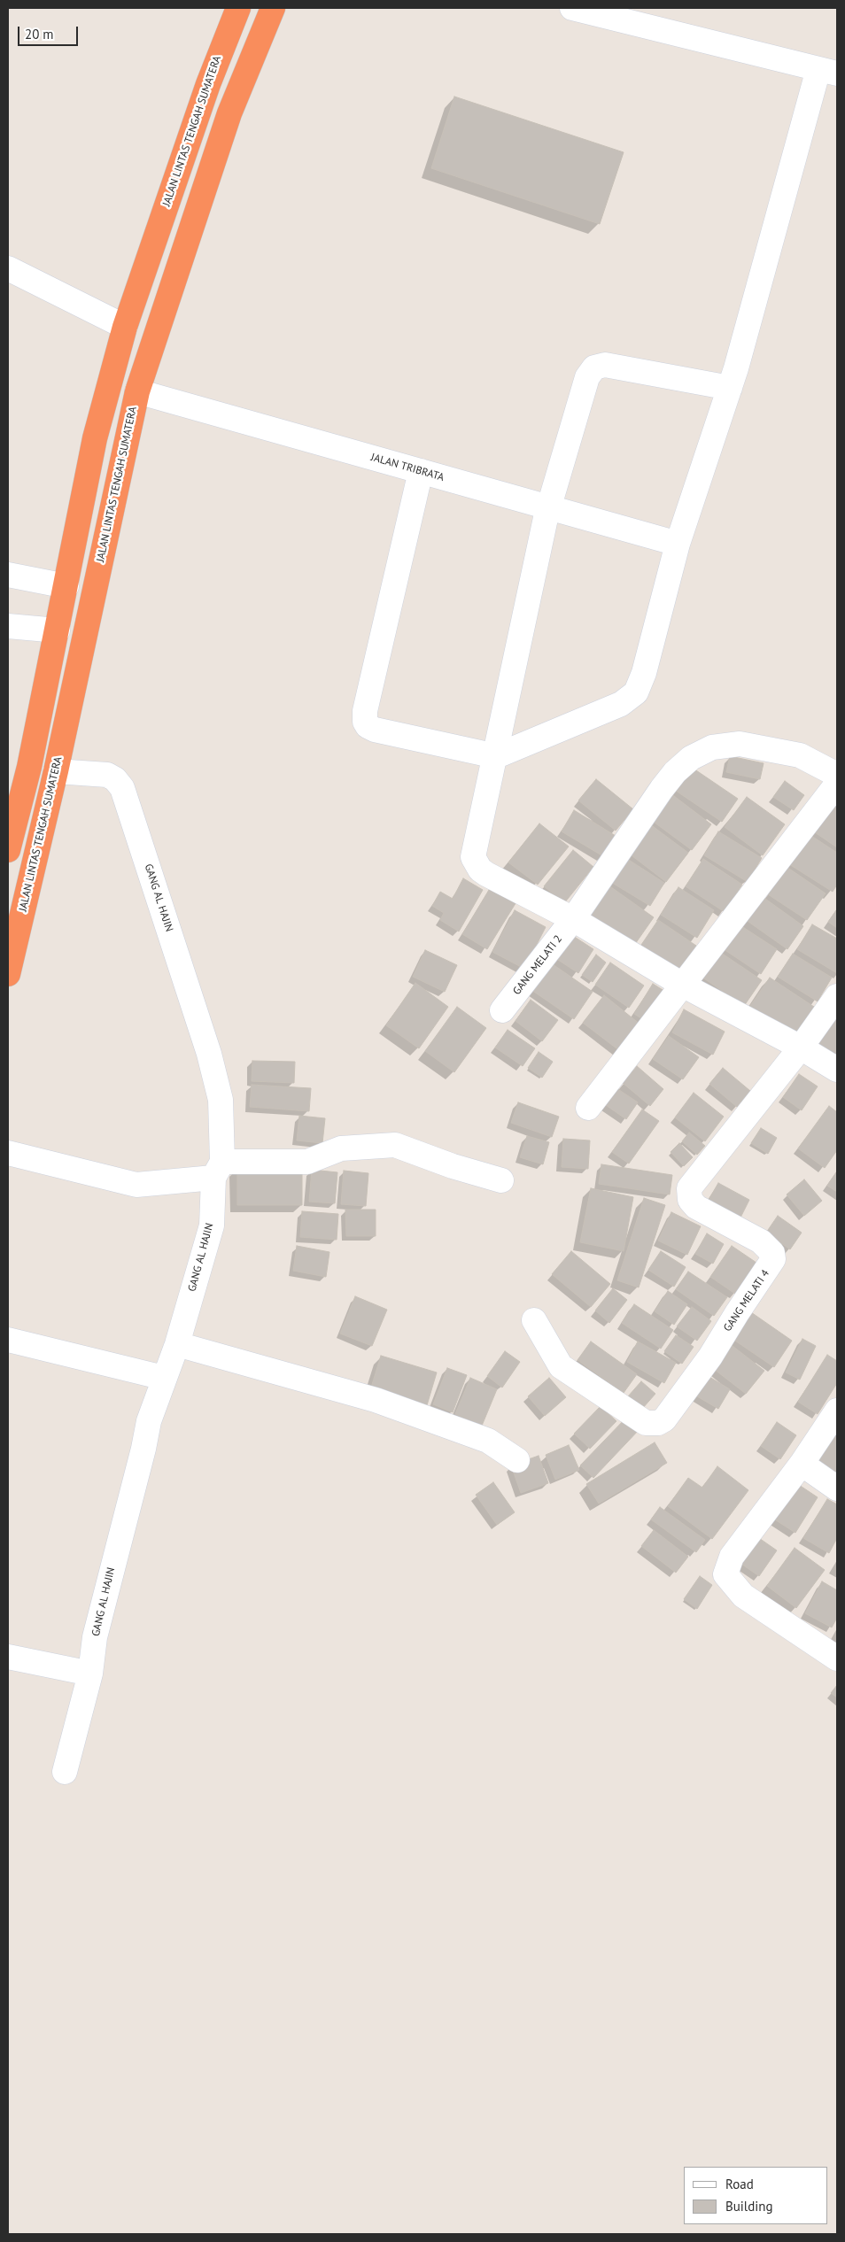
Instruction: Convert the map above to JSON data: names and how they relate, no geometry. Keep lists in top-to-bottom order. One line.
{"streets":{"highway":["JALAN LINTAS TENGAH SUMATERA"],"street":["JALAN TRIBRATA","GANG AL HAJIN","GANG MELATI 2","GANG MELATI 4"]},"crossings":[["JALAN LINTAS TENGAH SUMATERA","JALAN TRIBRATA"],["JALAN LINTAS TENGAH SUMATERA","GANG AL HAJIN"]],"legend":["Road","Building"],"scale_bar":"20 m"}
